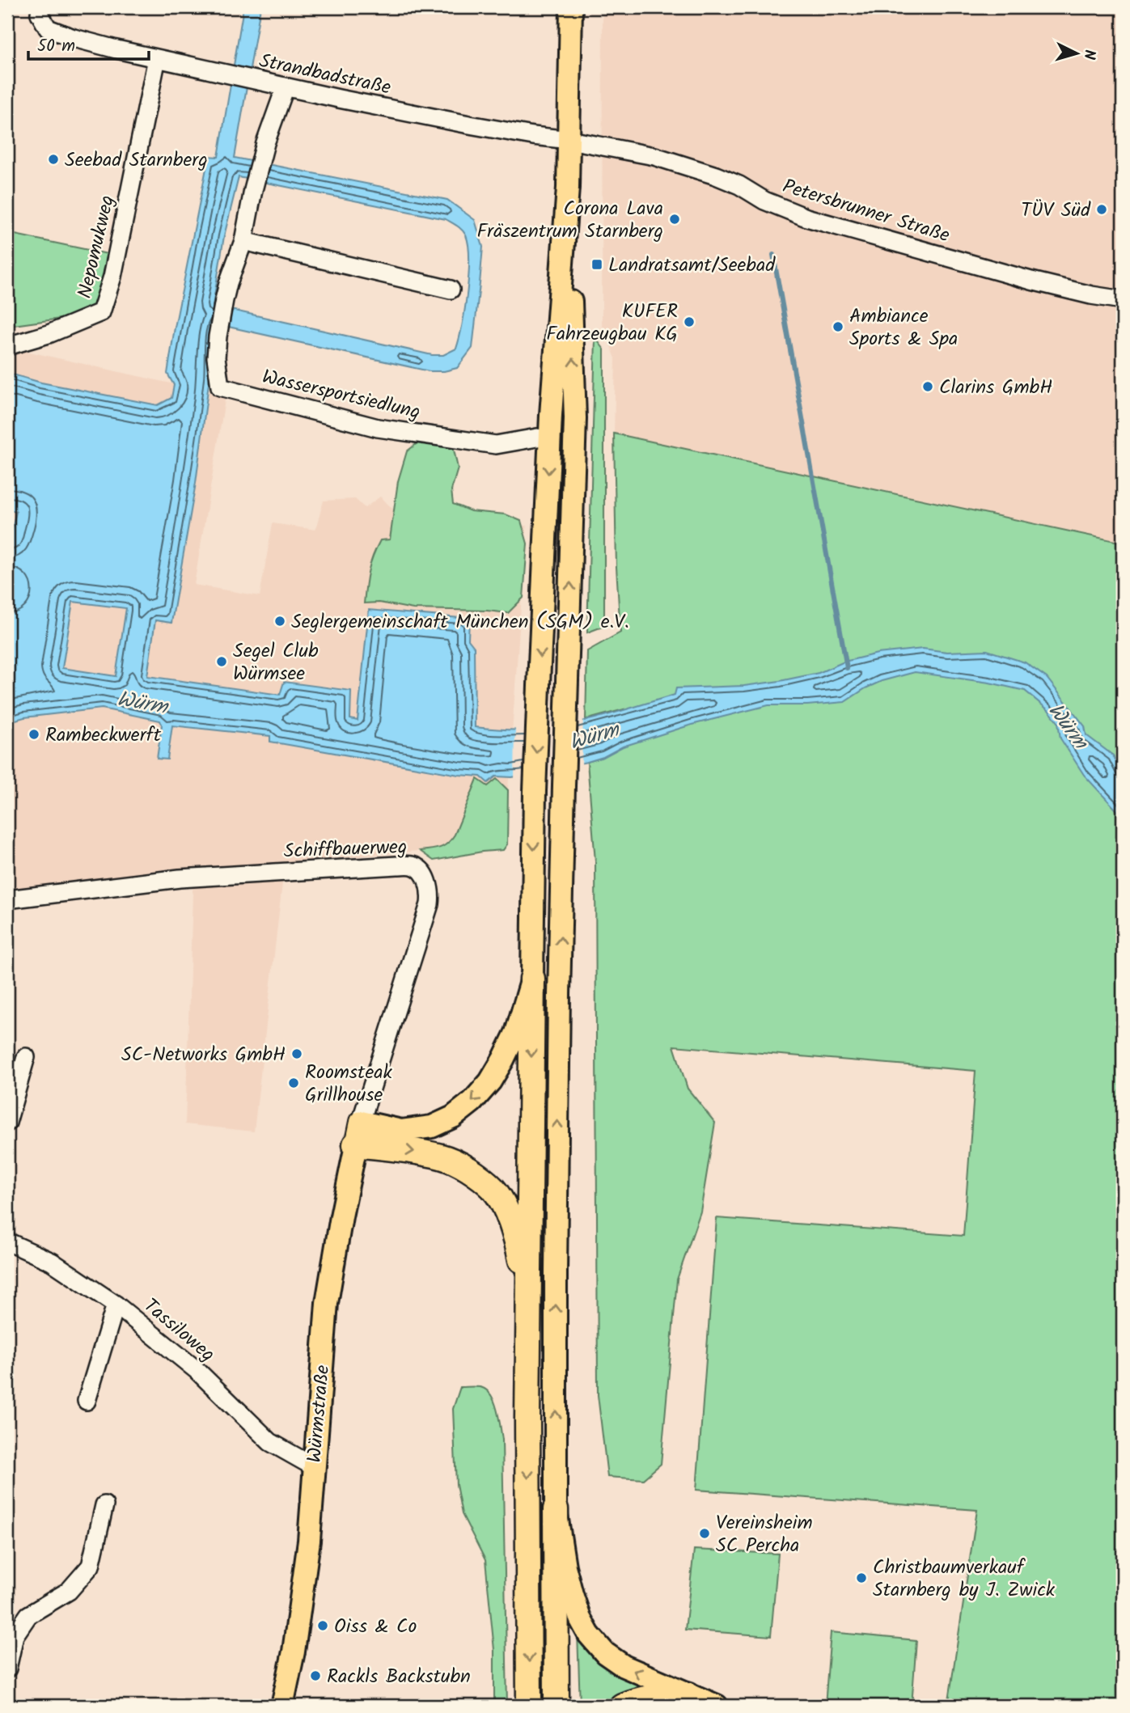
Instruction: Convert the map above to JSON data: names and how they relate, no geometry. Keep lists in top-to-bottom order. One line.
{"streets":{"main road":["Würmstraße"],"street":["Strandbadstraße","Petersbrunner Straße","Nepomukweg","Wassersportsiedlung","Schiffbauerweg","Tassiloweg"]},"crossings":[["Strandbadstraße","Petersbrunner Straße"],["Strandbadstraße","Nepomukweg"],["Schiffbauerweg","Würmstraße"],["Tassiloweg","Würmstraße"]],"water":["Würm"],"places":{"other":["Seebad Starnberg","TÜV Süd","Corona Lava Fräszentrum Starnberg","KUFER Fahrzeugbau KG","Ambiance Sports & Spa","Clarins GmbH","Seglergemeinschaft München (SGM) e.V.","Segel Club Würmsee","Rambeckwerft","SC-Networks GmbH","Roomsteak Grillhouse","Vereinsheim SC Percha","Christbaumverkauf Starnberg by J. Zwick","Oiss & Co","Rackls Backstubn"],"transit":["Landratsamt/Seebad"]},"scale_bar":"50 m","north":"right"}
